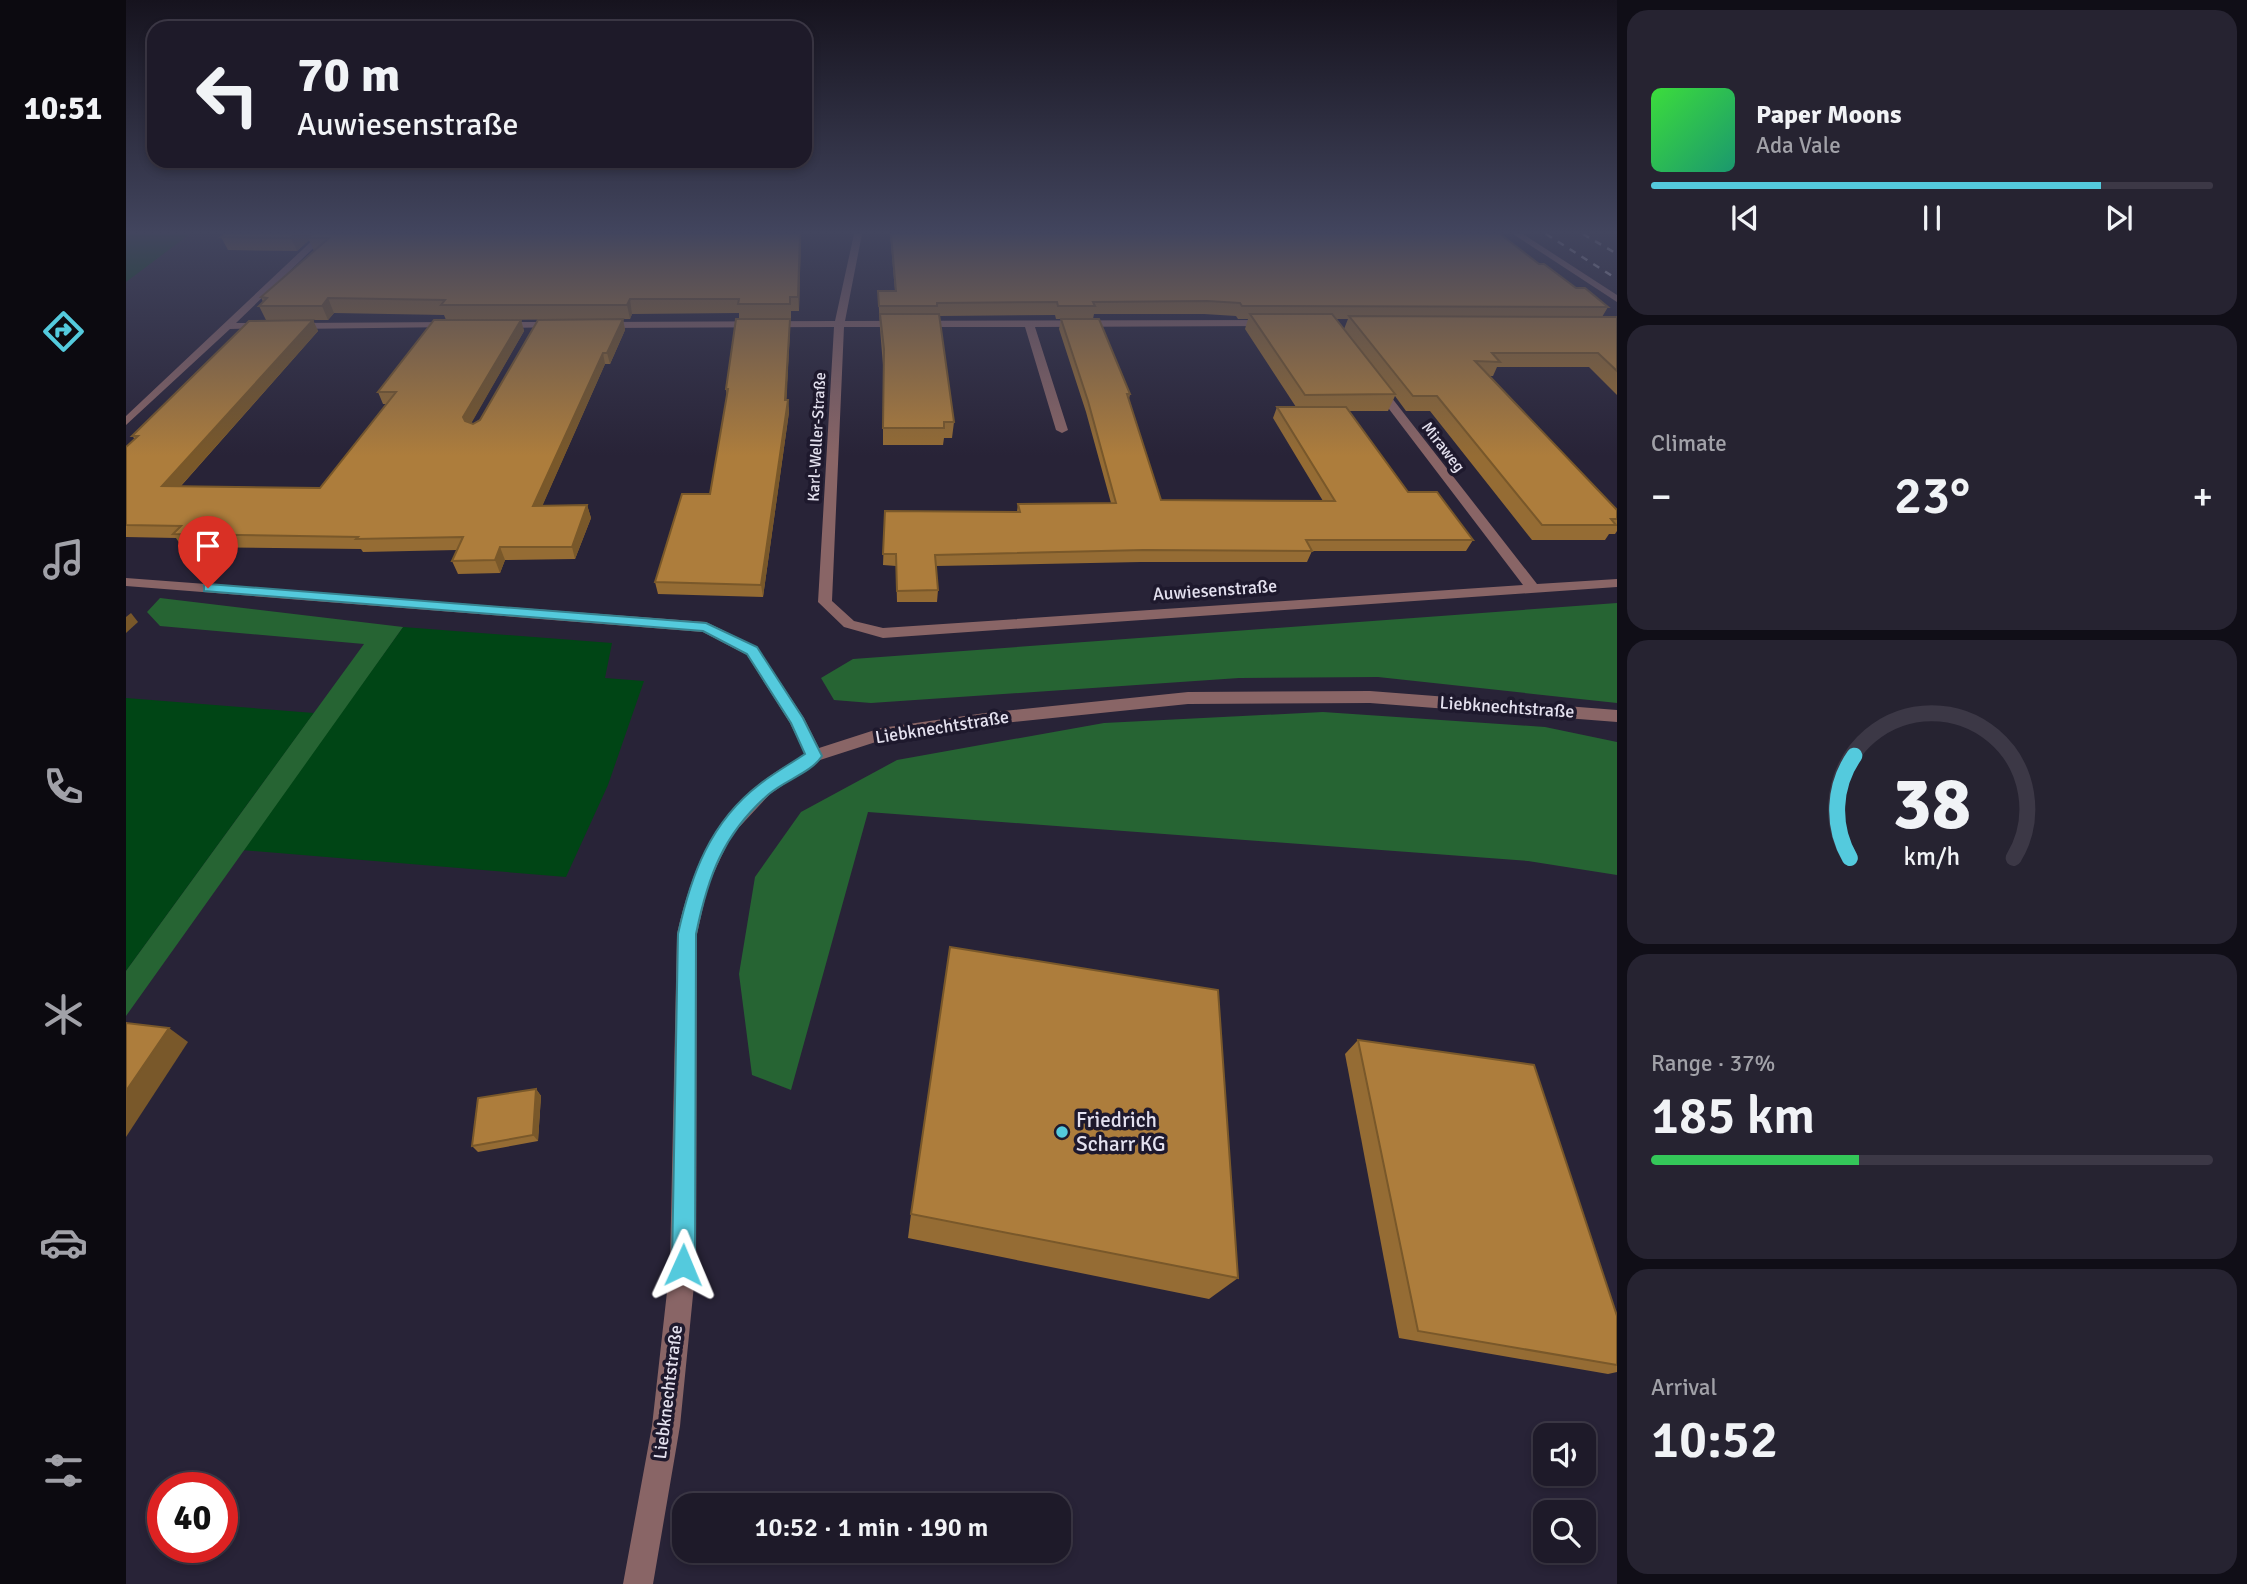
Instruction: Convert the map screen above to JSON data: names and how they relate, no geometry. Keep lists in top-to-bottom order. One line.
{"streets":{"street":["Karl-Weller-Straße","Miraweg","Auwiesenstraße","Liebknechtstraße"]},"crossings":[["Karl-Weller-Straße","Auwiesenstraße"],["Miraweg","Auwiesenstraße"]],"places":["Friedrich Scharr KG"],"page":{"tabs":"10:51","turn":["70 m","Auwiesenstraße"],"song":["Paper Moons","Ada Vale"],"tile":["Climate",["Range · 37%","185 km"],["Arrival","10:52"]],"heat":["−","23°","+"],"limit":"40","trip":"10:52 · 1 min · 190 m","gauge":["38","km/h"]}}
